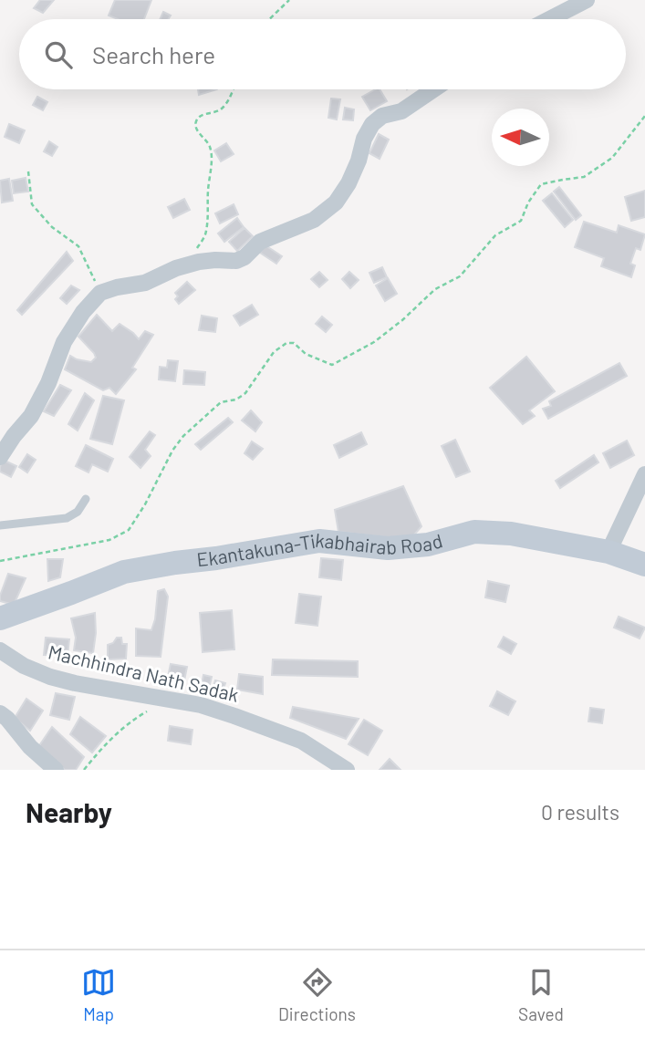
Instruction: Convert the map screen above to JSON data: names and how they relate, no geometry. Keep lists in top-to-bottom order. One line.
{"streets":{"main road":["Ekantakuna-Tikabhairab Road"],"street":["Machhindra Nath Sadak"]},"north":"left","page":{"search":"Search here","heading":["Nearby","0 results"],"nav":["Map","Directions","Saved"]}}
